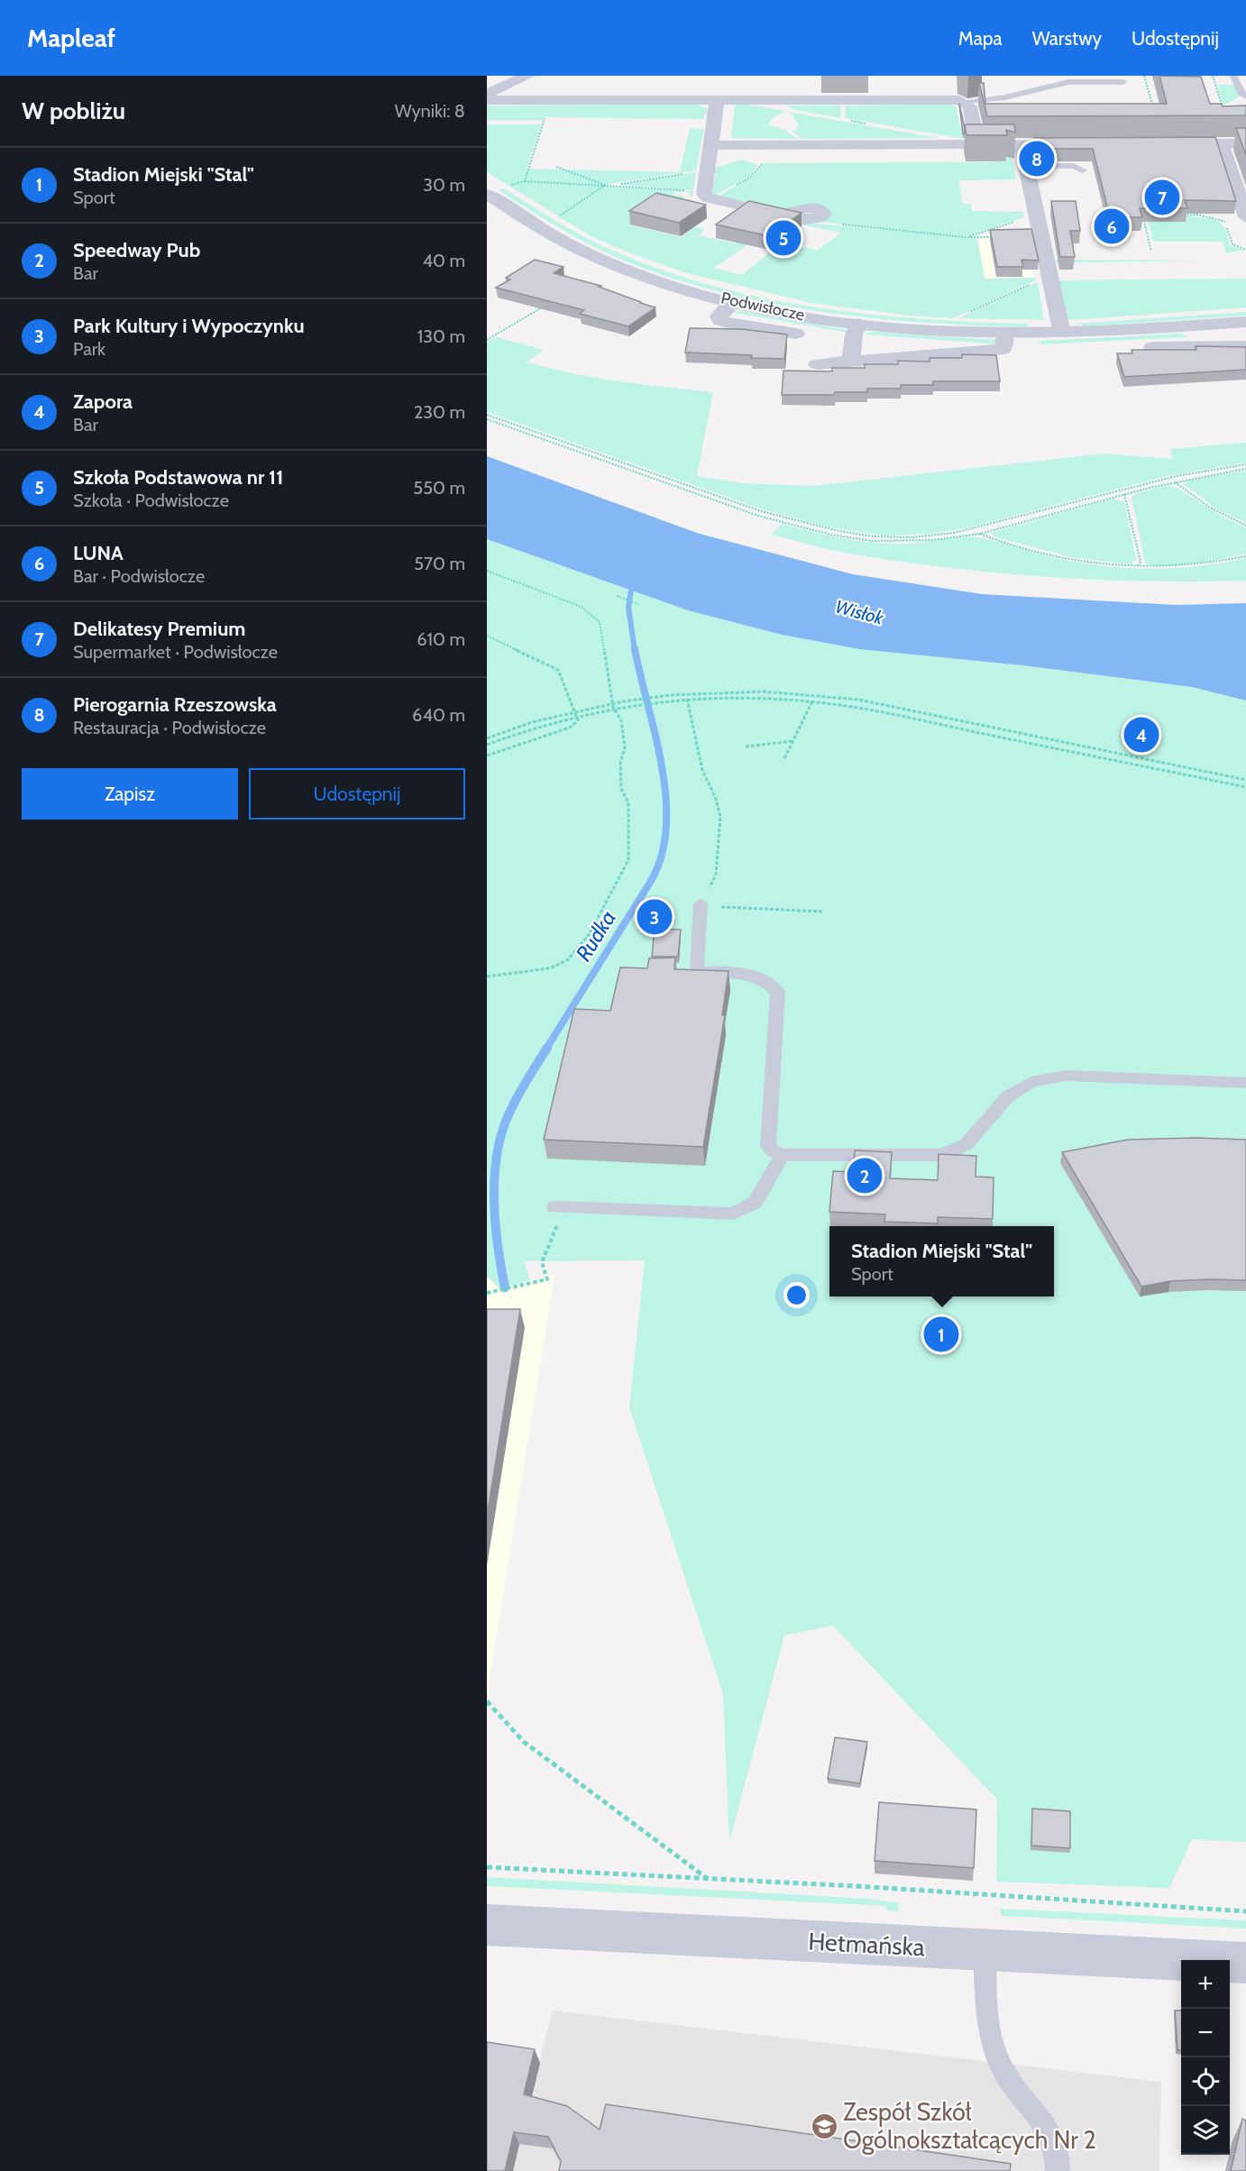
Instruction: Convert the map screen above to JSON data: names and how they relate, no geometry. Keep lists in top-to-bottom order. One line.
{"streets":{"street":["Podwisłocze","Hetmańska"]},"water":["Wisłok","Rudka"],"places":{"school or university":["Zespół Szkół Ogólnokształcących Nr 2"]},"page":{"header":"Mapleaf","nav":["Mapa","Warstwy","Udostępnij"],"heading":["W pobliżu","Wyniki: 8"],"pins":["8","7","6","5","4","3","2","1"],"list":[{"mark":"1","name":"Stadion Miejski \"Stal\"","note":"Sport","value":"30 m"},{"mark":"2","name":"Speedway Pub","note":"Bar","value":"40 m"},{"mark":"3","name":"Park Kultury i Wypoczynku","note":"Park","value":"130 m"},{"mark":"4","name":"Zapora","note":"Bar","value":"230 m"},{"mark":"5","name":"Szkoła Podstawowa nr 11","note":"Szkoła · Podwisłocze","value":"550 m"},{"mark":"6","name":"LUNA","note":"Bar · Podwisłocze","value":"570 m"},{"mark":"7","name":"Delikatesy Premium","note":"Supermarket · Podwisłocze","value":"610 m"},{"mark":"8","name":"Pierogarnia Rzeszowska","note":"Restauracja · Podwisłocze","value":"640 m"}],"buttons":["Zapisz","Udostępnij"],"popup":["Stadion Miejski \"Stal\"","Sport"],"map_buttons":["+","−"]}}
